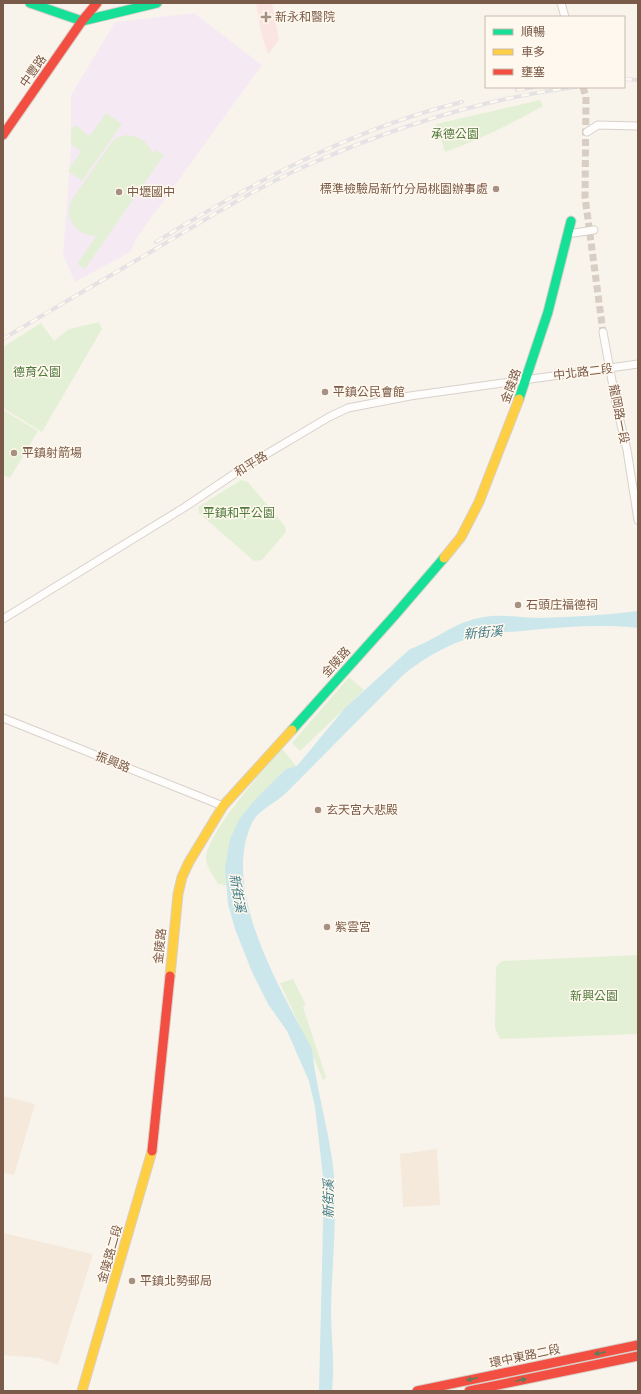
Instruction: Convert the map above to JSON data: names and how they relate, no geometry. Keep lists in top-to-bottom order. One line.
{"streets":{"main road":["中豐路","金陵路","金陵路二段","環中東路二段"],"street":["中北路二段","龍岡路一段","和平路","振興路"]},"crossings":[["中北路二段","金陵路"],["中北路二段","龍岡路一段"],["中北路二段","和平路"],["金陵路","和平路"],["金陵路","振興路"],["金陵路","金陵路二段"]],"water":["新街溪"],"parks":["承德公園","德育公園","平鎮和平公園","新興公園"],"places":{"health":["新永和醫院"],"other":["標準檢驗局新竹分局桃園辦事處","中壢國中","平鎮公民會館","平鎮射箭場","石頭庄福德祠","玄天宮大悲殿","紫雲宮","平鎮北勢郵局"]},"legend":["順暢","車多","壅塞"]}
